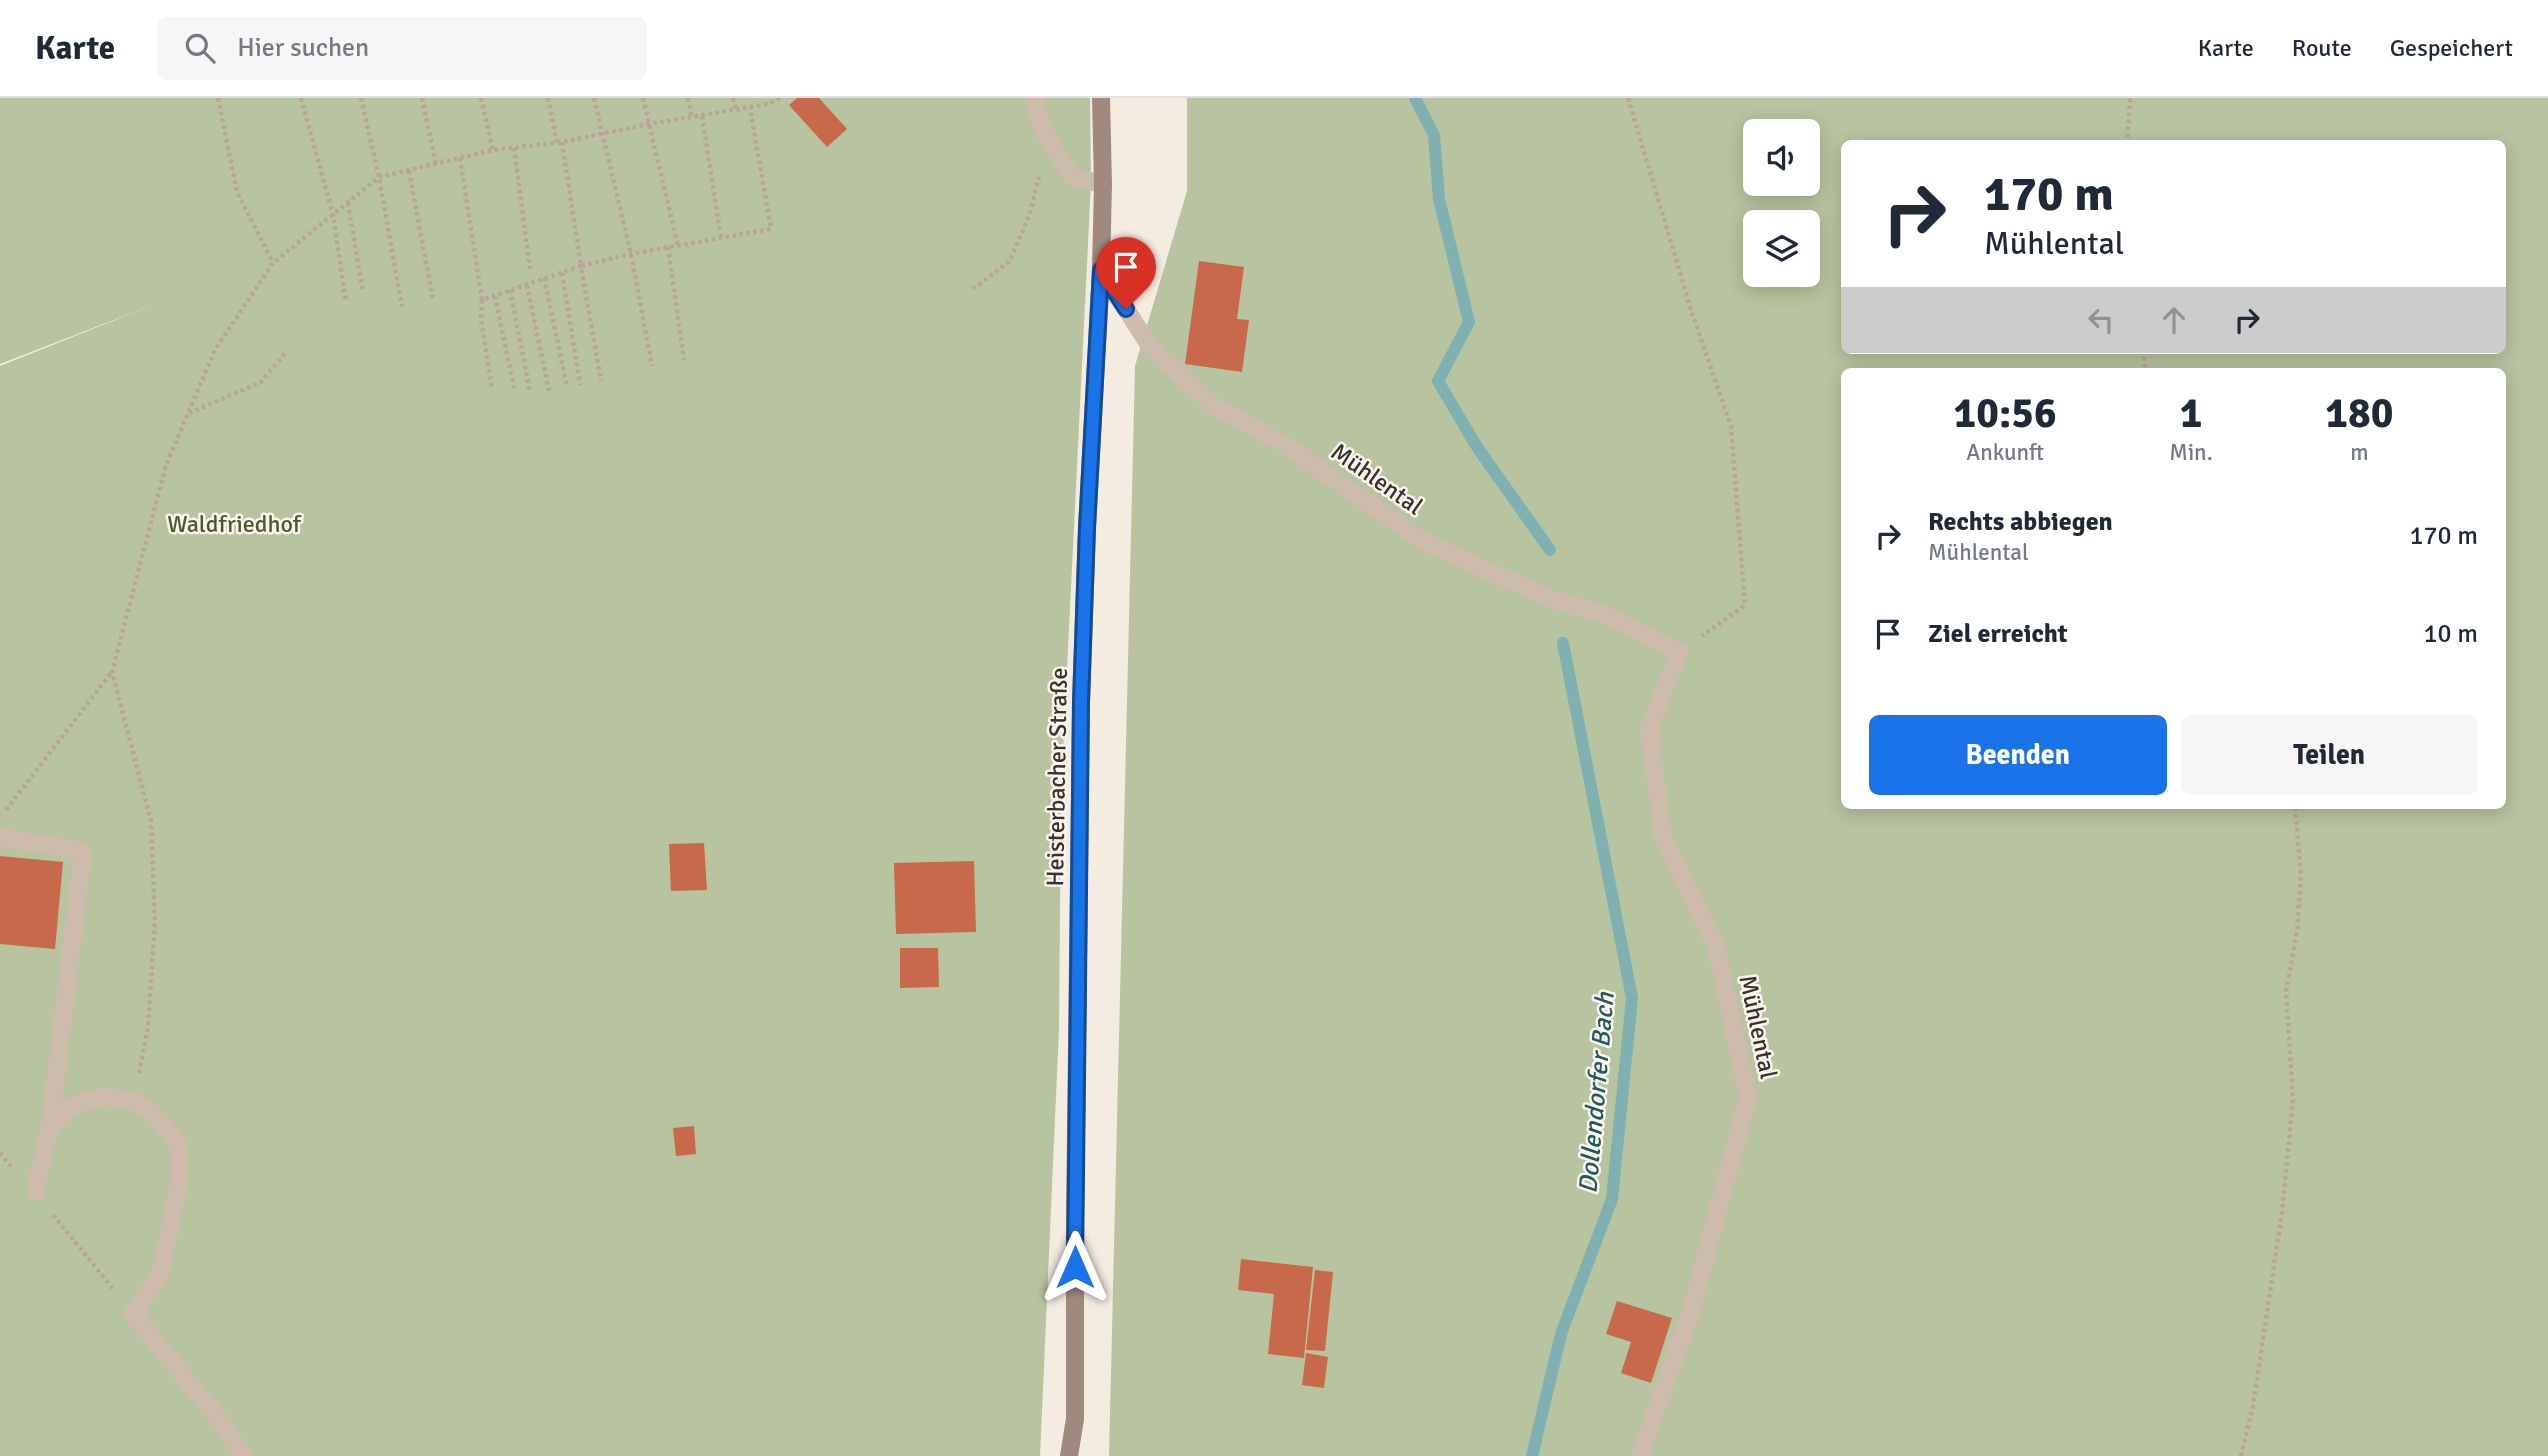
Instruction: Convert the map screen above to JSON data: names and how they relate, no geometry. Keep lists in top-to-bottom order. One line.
{"streets":{"main road":["Heisterbacher Straße"],"street":["Mühlental"]},"crossings":[["Mühlental","Heisterbacher Straße"]],"water":["Dollendorfer Bach"],"parks":["Waldfriedhof"],"page":{"header":"Karte","search":"Hier suchen","nav":["Karte","Route","Gespeichert"],"turn":["170 m","Mühlental"],"eta":["10:56","Ankunft","1","Min.","180","m"],"list":[{"name":"Rechts abbiegen","note":"Mühlental","value":"170 m"},{"name":"Ziel erreicht","value":"10 m"}],"buttons":["Beenden","Teilen"]}}
